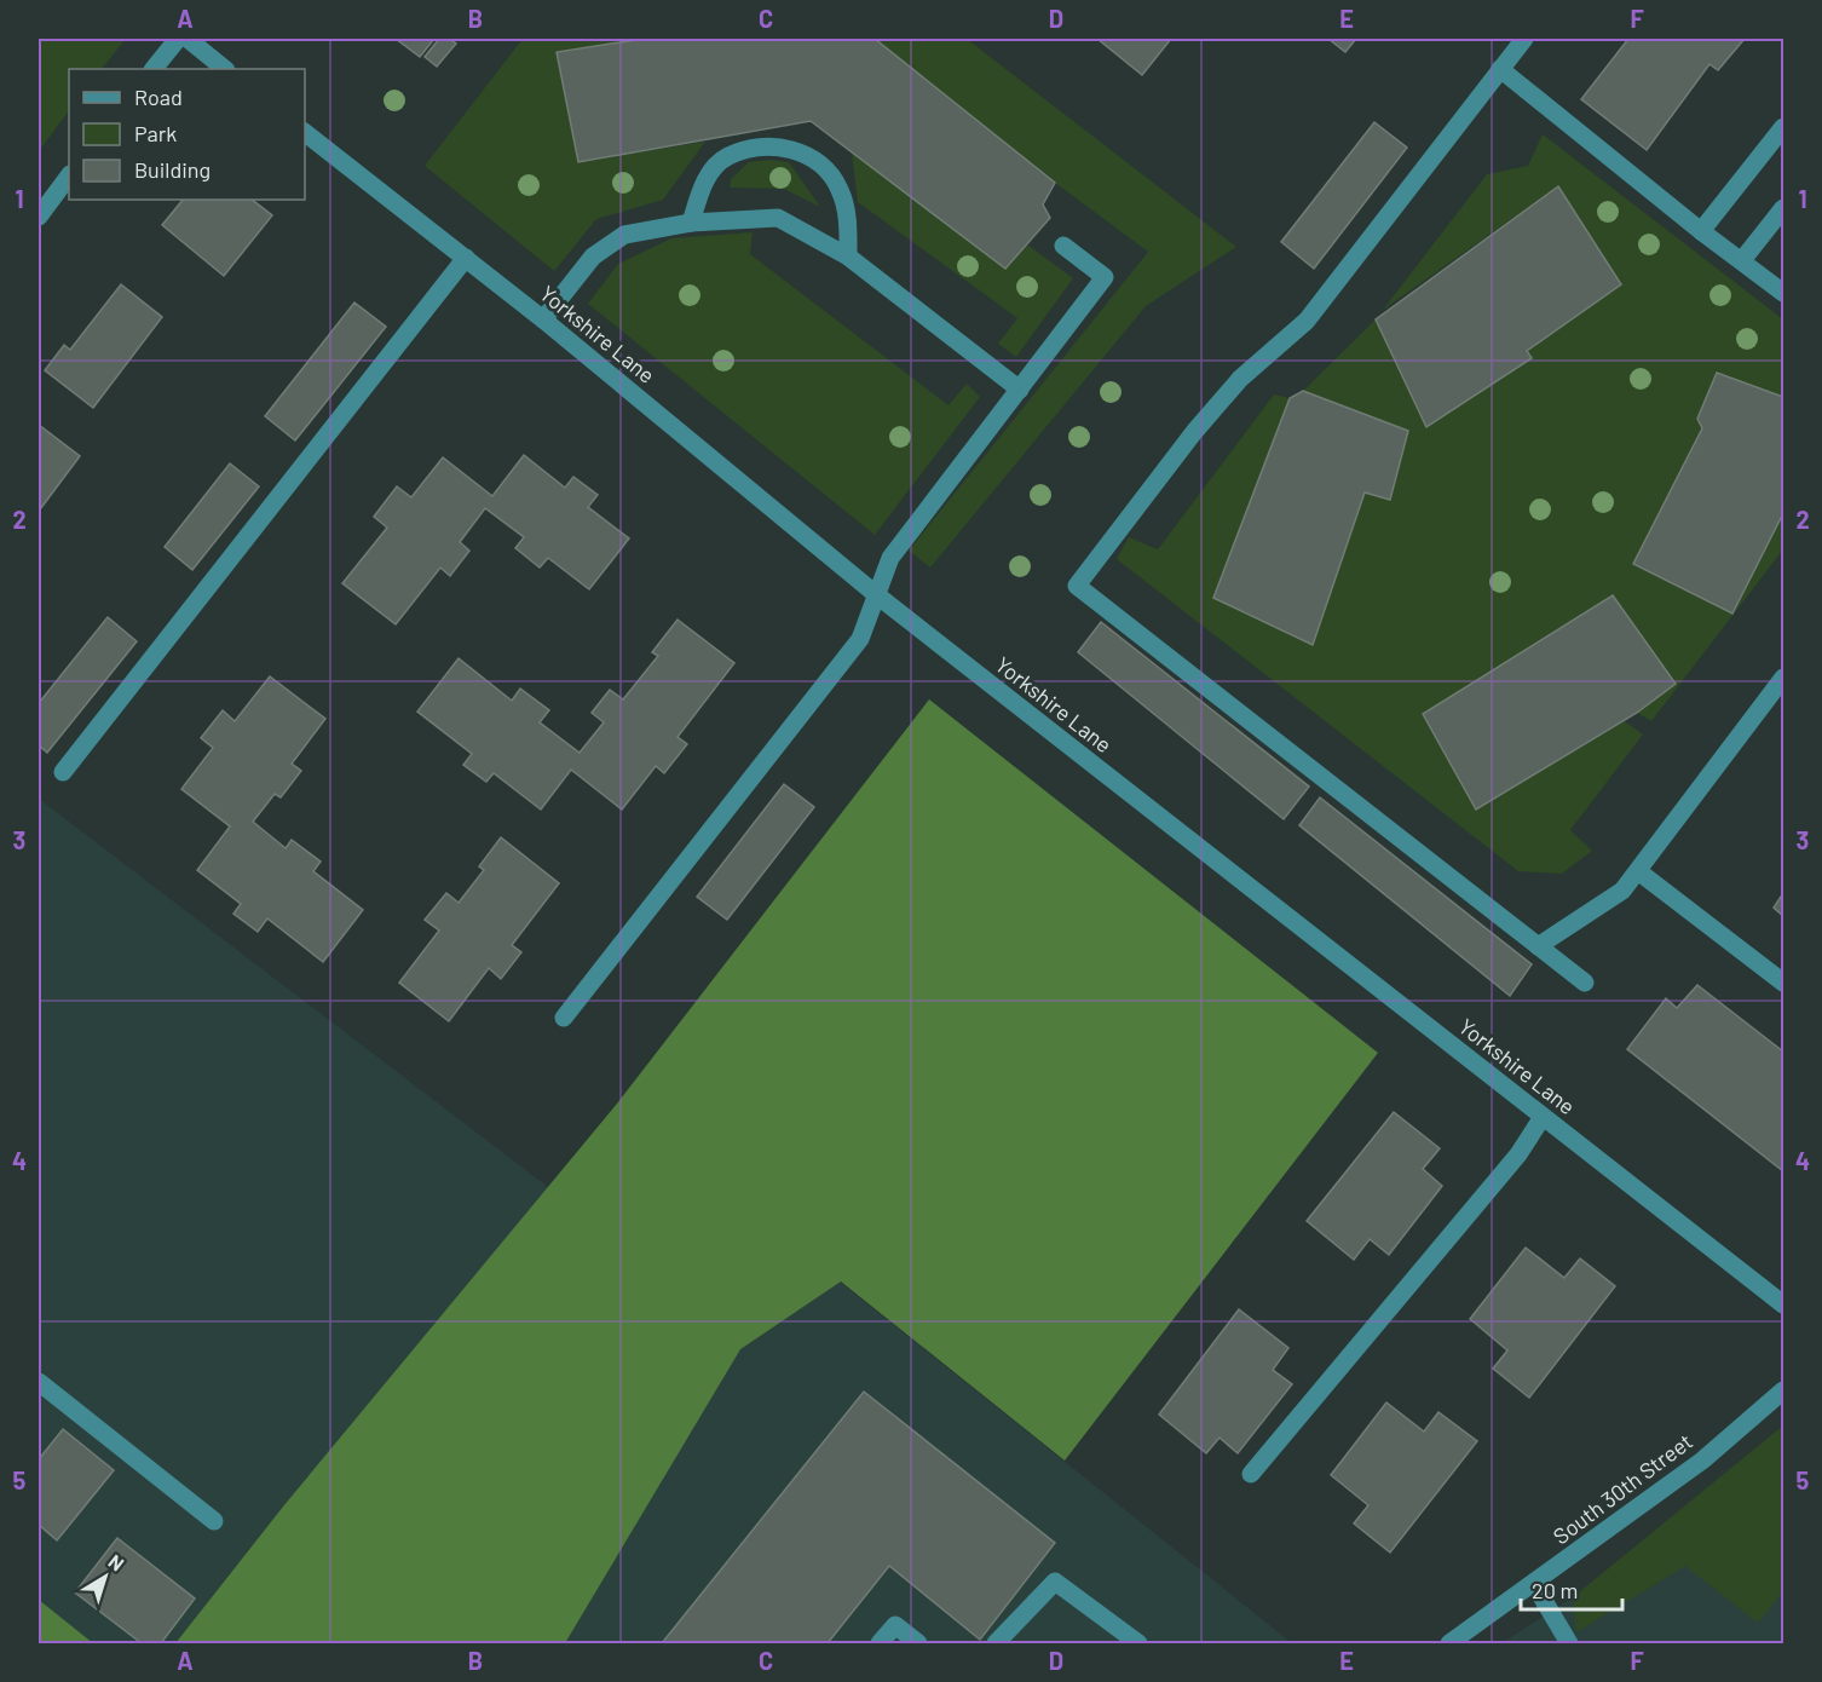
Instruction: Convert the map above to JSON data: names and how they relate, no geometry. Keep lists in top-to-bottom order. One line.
{"streets":{"street":["Yorkshire Lane","South 30th Street"]},"legend":["Road","Park","Building"],"scale_bar":"20 m","north":"top right","grid":{"columns":["A","B","C","D","E","F"],"rows":["1","2","3","4","5"]}}
